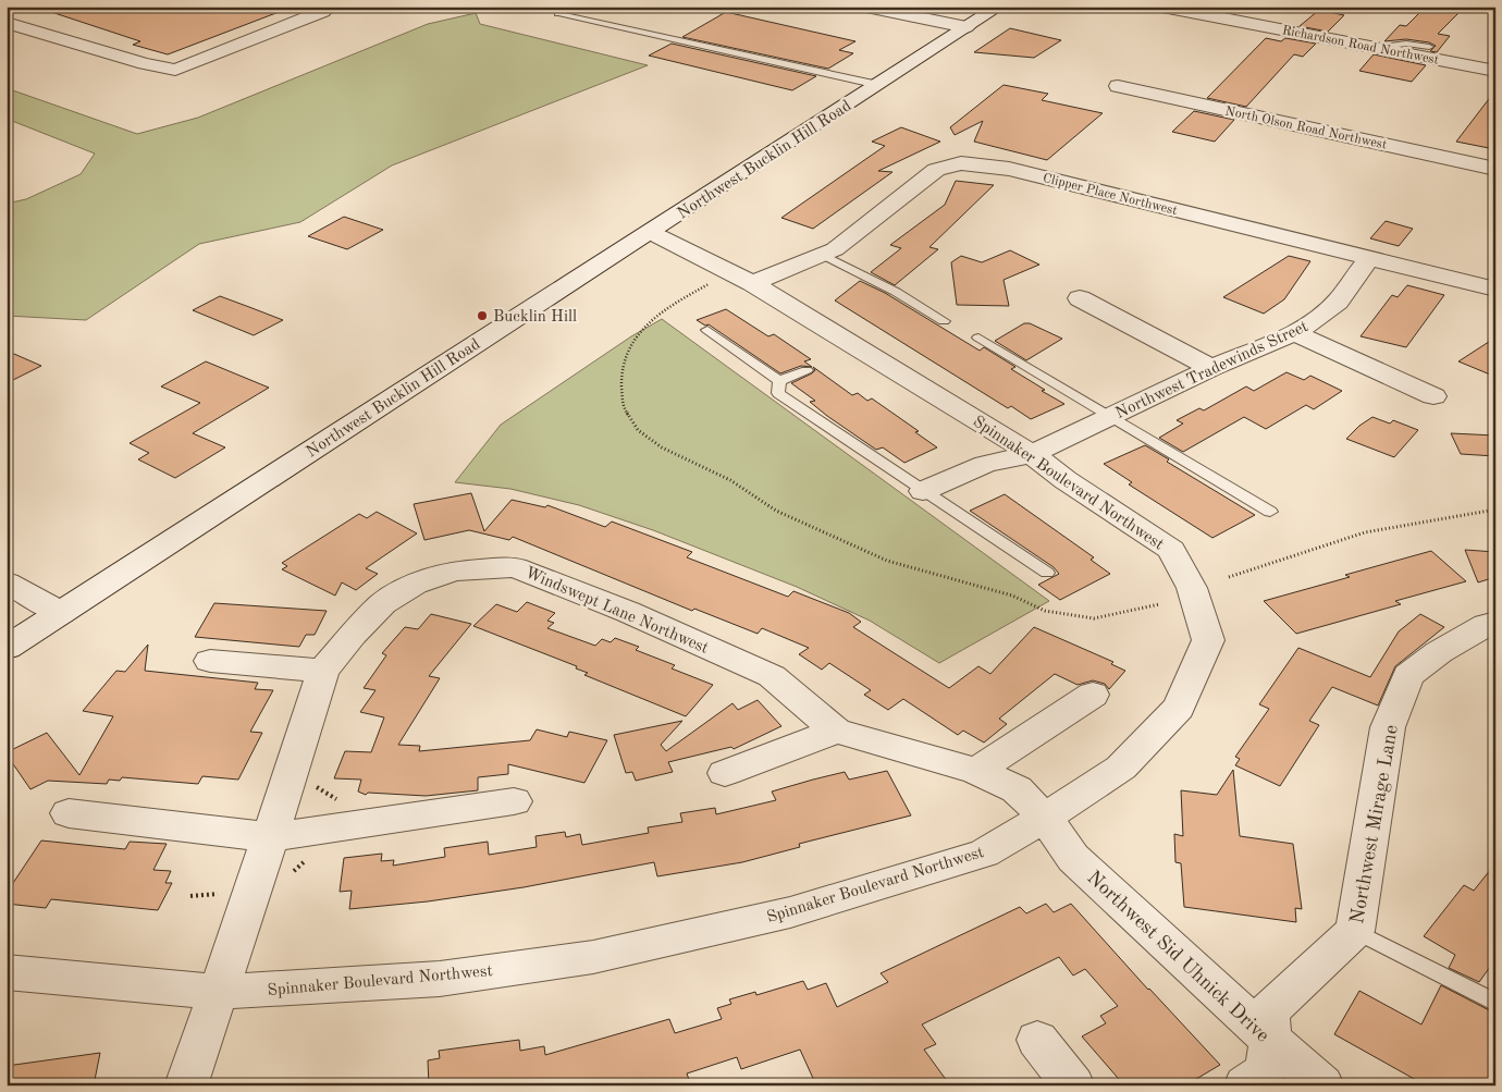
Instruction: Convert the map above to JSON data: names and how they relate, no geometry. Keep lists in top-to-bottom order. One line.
{"streets":{"street":["Richardson Road Northwest","North Olson Road Northwest","Northwest Bucklin Hill Road","Clipper Place Northwest","Northwest Tradewinds Street","Spinnaker Boulevard Northwest","Windswept Lane Northwest","Northwest Mirage Lane","Northwest Sid Uhnick Drive"]},"crossings":[["Northwest Bucklin Hill Road","Spinnaker Boulevard Northwest"],["Clipper Place Northwest","Northwest Tradewinds Street"],["Clipper Place Northwest","Spinnaker Boulevard Northwest"],["Northwest Tradewinds Street","Spinnaker Boulevard Northwest"],["Spinnaker Boulevard Northwest","Windswept Lane Northwest"],["Spinnaker Boulevard Northwest","Northwest Sid Uhnick Drive"],["Windswept Lane Northwest","Northwest Sid Uhnick Drive"],["Northwest Mirage Lane","Northwest Sid Uhnick Drive"]],"places":["Bucklin Hill"]}
